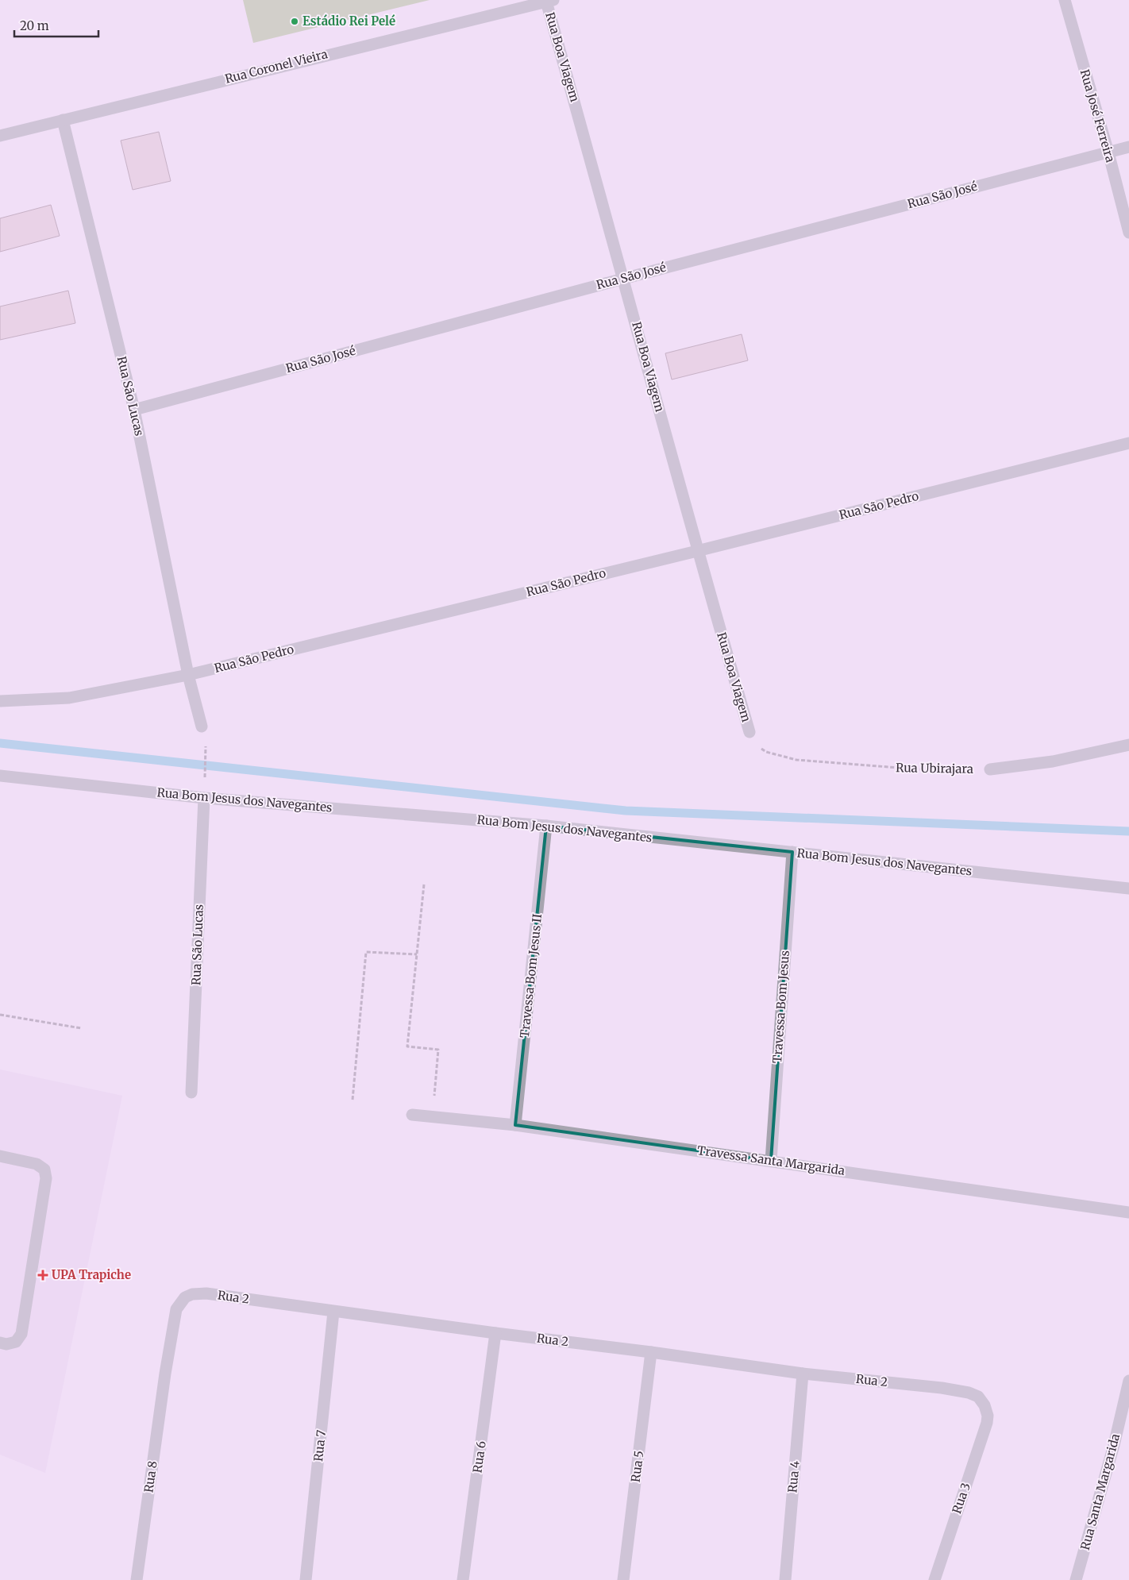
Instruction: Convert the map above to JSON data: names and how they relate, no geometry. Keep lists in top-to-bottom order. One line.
{"streets":{"street":["Rua Boa Viagem","Rua Coronel Vieira","Rua José Ferreira","Rua São José","Rua São Lucas","Rua São Pedro","Rua Ubirajara","Rua Bom Jesus dos Navegantes","Travessa Bom Jesus II","Travessa Bom Jesus","Travessa Santa Margarida","Rua 2","Rua 7","Rua 6","Rua 5","Rua 8","Rua 4","Rua Santa Margarida","Rua 3"]},"crossings":[["Rua Boa Viagem","Rua Coronel Vieira"],["Rua Boa Viagem","Rua São José"],["Rua Boa Viagem","Rua São Pedro"],["Rua Boa Viagem","Rua Ubirajara"],["Rua Coronel Vieira","Rua São Lucas"],["Rua José Ferreira","Rua São José"],["Rua São José","Rua São Lucas"],["Rua São Lucas","Rua São Pedro"],["Rua São Lucas","Rua Bom Jesus dos Navegantes"],["Rua Bom Jesus dos Navegantes","Travessa Bom Jesus II"],["Rua Bom Jesus dos Navegantes","Travessa Bom Jesus"],["Travessa Bom Jesus II","Travessa Santa Margarida"],["Travessa Bom Jesus","Travessa Santa Margarida"],["Rua 2","Rua 7"],["Rua 2","Rua 6"],["Rua 2","Rua 5"],["Rua 2","Rua 8"],["Rua 2","Rua 4"],["Rua 2","Rua 3"]],"places":{"other":["Estádio Rei Pelé"],"health":["UPA Trapiche"]},"scale_bar":"20 m"}
